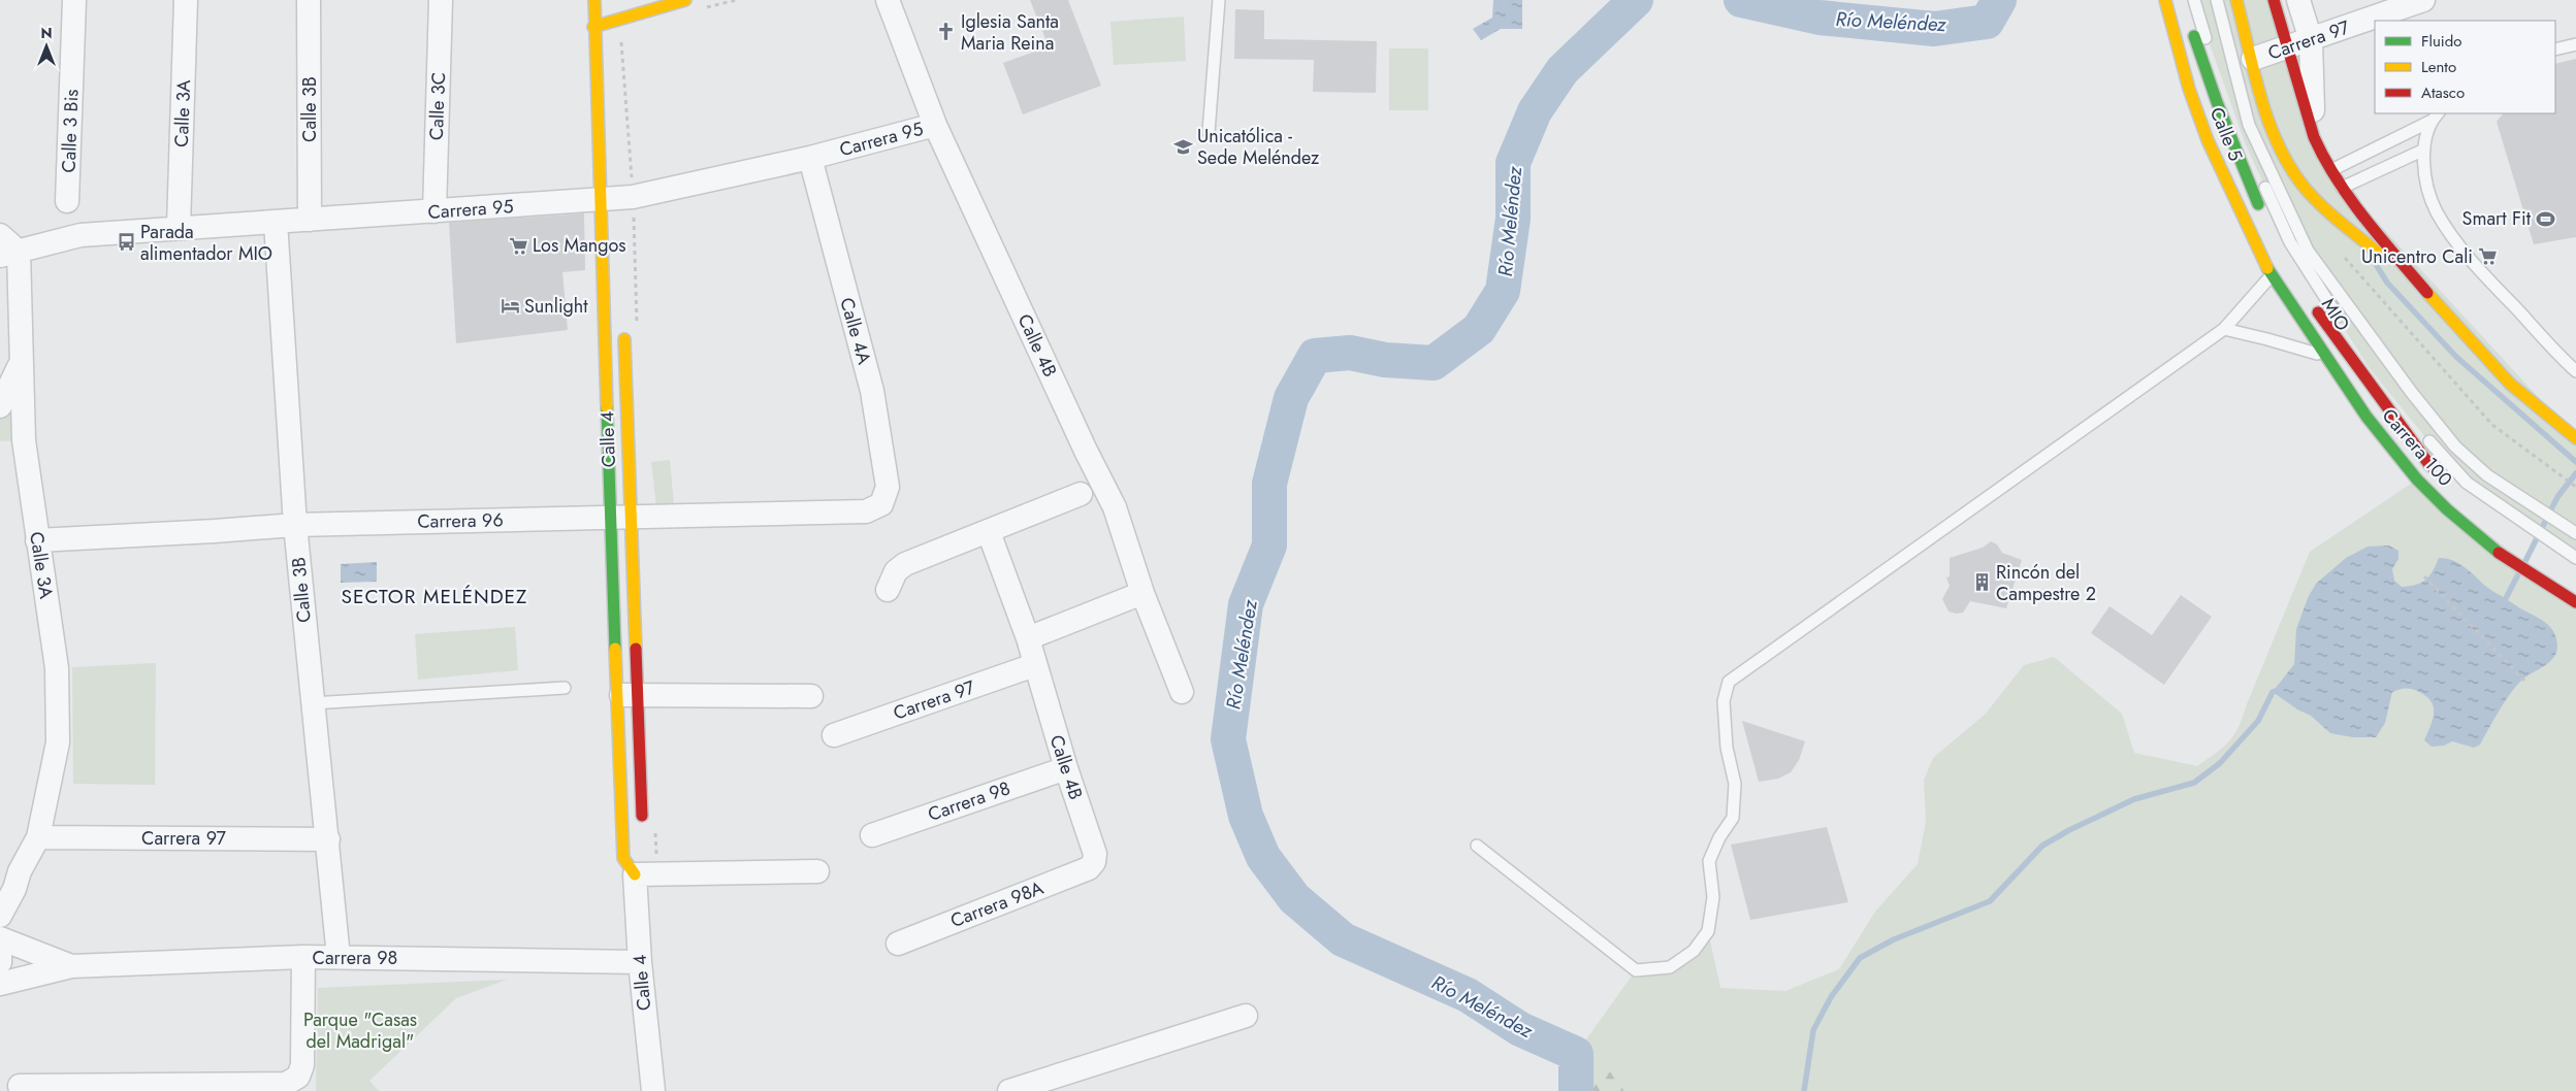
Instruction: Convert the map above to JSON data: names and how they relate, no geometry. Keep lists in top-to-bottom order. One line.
{"streets":{"main road":["Calle 5","Calle 4","Carrera 100"],"street":["Carrera 97","Calle 3C","Calle 3B","Calle 3A","Calle 3 Bis","Carrera 95","Calle 4A","Calle 4B","Carrera 96","Carrera 98","Carrera 98A"],"lane":["MIO"]},"crossings":[["Carrera 97","Calle 3B"],["Carrera 97","Calle 3A"],["Carrera 97","Calle 4B"],["Calle 3C","Carrera 95"],["Calle 3B","Carrera 95"],["Calle 3B","Carrera 96"],["Calle 3B","Carrera 98"],["Calle 3A","Carrera 95"],["Calle 3A","Carrera 96"],["Calle 5","Carrera 100"],["Carrera 95","Calle 4A"],["Carrera 95","Calle 4B"],["Carrera 95","Calle 4"],["Calle 4A","Carrera 96"],["Calle 4B","Carrera 98"],["Calle 4B","Carrera 98A"],["Calle 4","Carrera 96"],["Calle 4","Carrera 98"]],"districts":["SECTOR MELÉNDEZ"],"water":["Río Meléndez"],"parks":["Parque \"Casas del Madrigal\""],"places":{"church":["Iglesia Santa Maria Reina"],"school or university":["Unicatólica - Sede Meléndez"],"sports":["Smart Fit"],"bus stop":["Parada alimentador MIO"],"supermarket":["Los Mangos","Unicentro Cali"],"hotel":["Sunlight"],"building":["Rincón del Campestre 2"]},"legend":["Fluido","Lento","Atasco"],"north":"top"}
